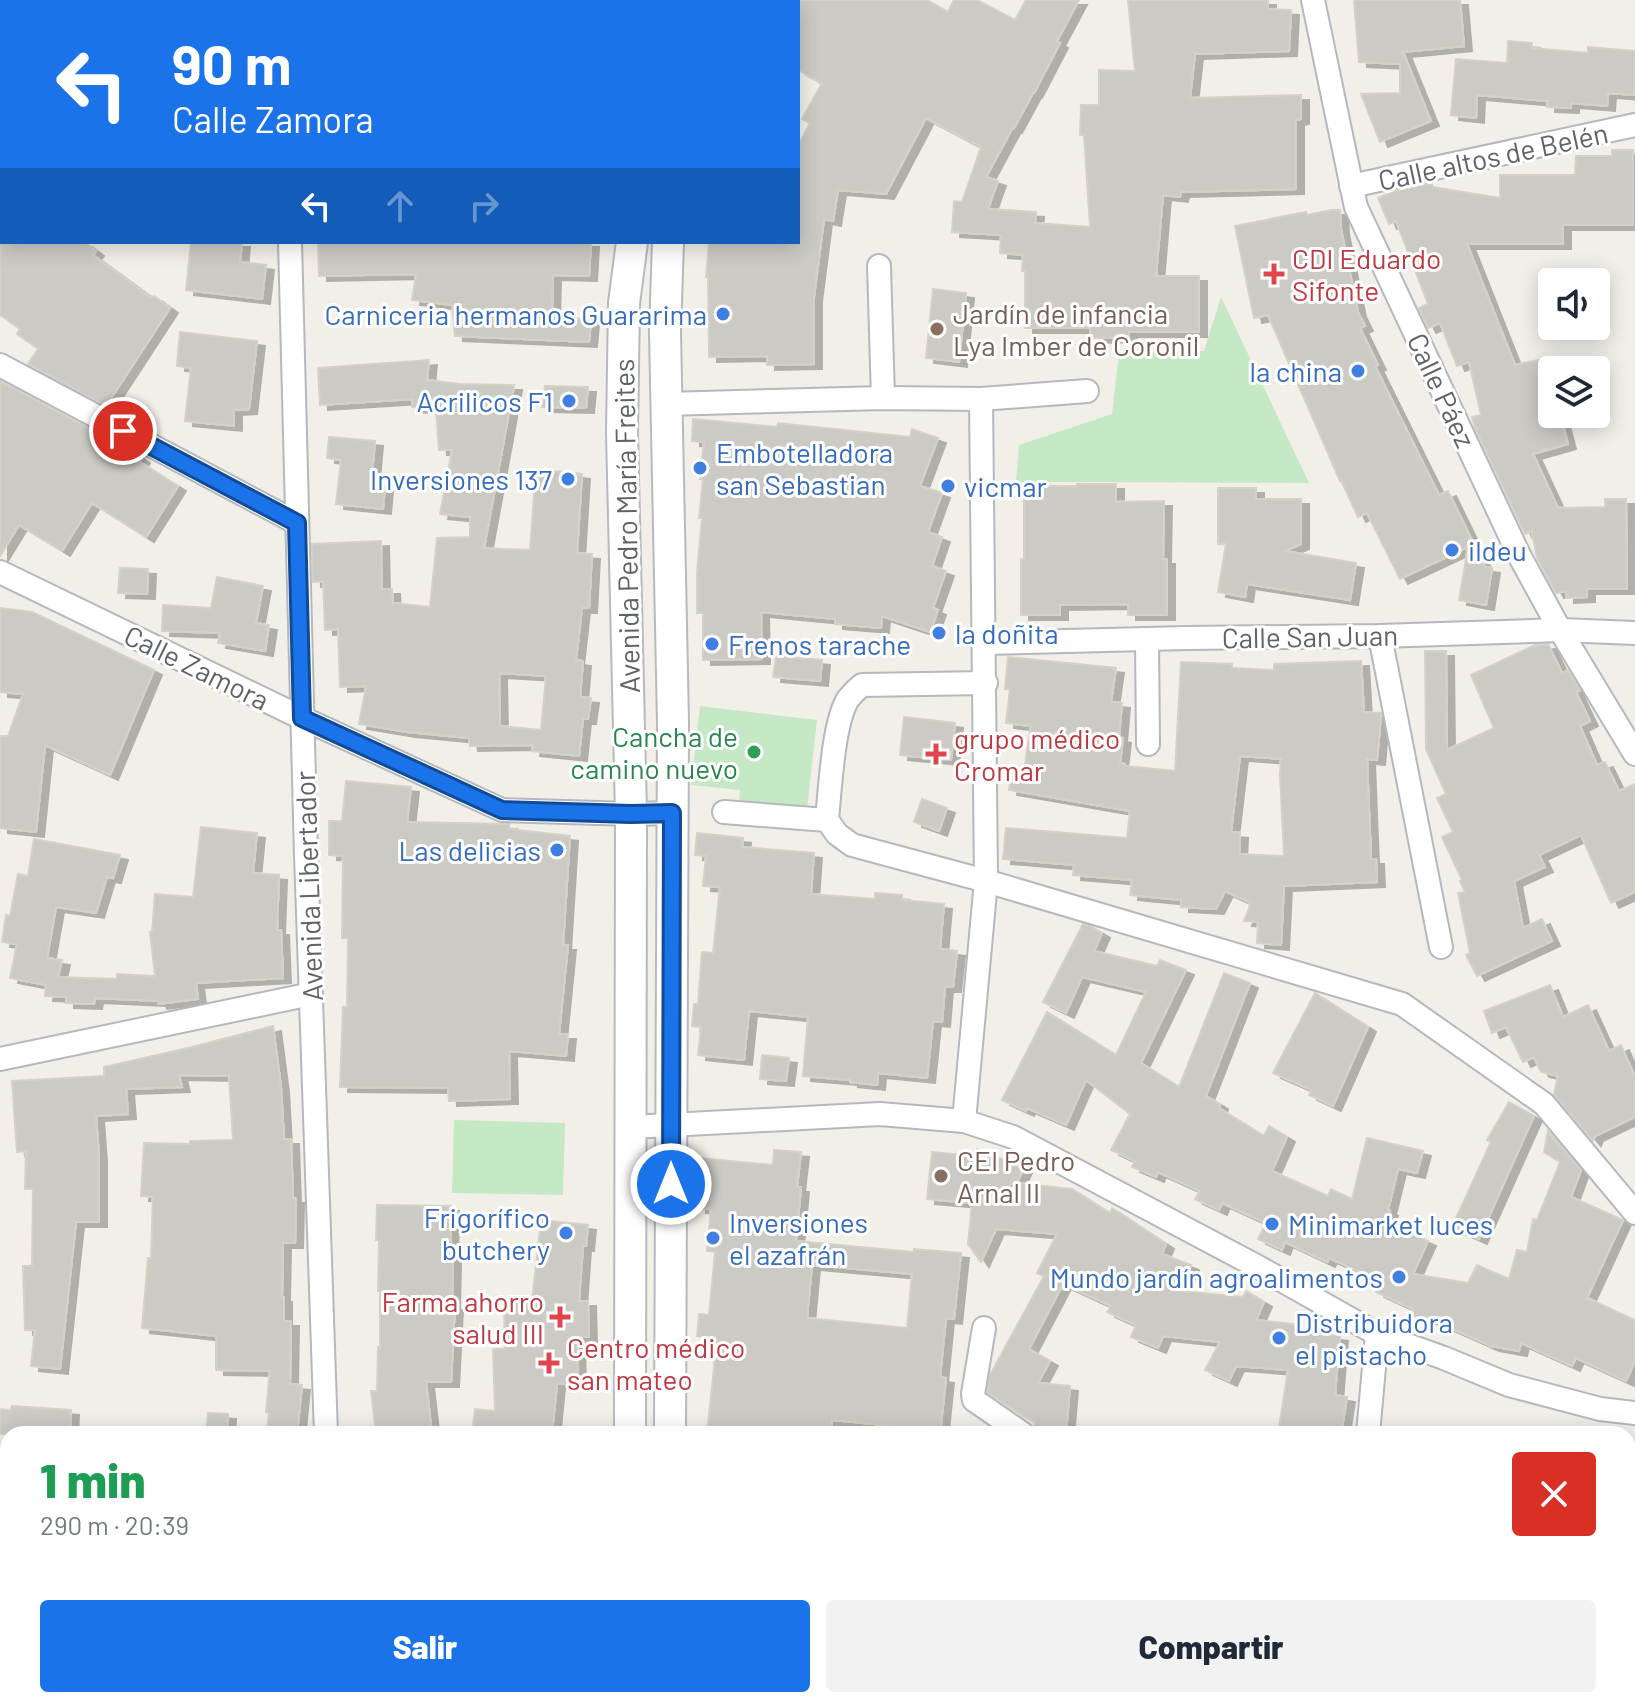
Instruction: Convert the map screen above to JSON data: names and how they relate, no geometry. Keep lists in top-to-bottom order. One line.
{"streets":{"street":["Calle altos de Belén","Calle Páez","Avenida Pedro María Freites","Calle San Juan","Calle Zamora","Avenida Libertador"]},"crossings":[["Calle altos de Belén","Calle Páez"],["Calle Páez","Calle San Juan"],["Avenida Pedro María Freites","Calle Zamora"],["Calle Zamora","Avenida Libertador"]],"places":{"health":["CDI Eduardo Sifonte","grupo médico Cromar","Farma ahorro salud III","Centro médico san mateo"],"other":["Carniceria hermanos Guararima","Jardín de infancia Lya Imber de Coronil","la china","Acrilicos F1","Embotelladora san Sebastian","Inversiones 137","vicmar","ildeu","la doñita","Frenos tarache","Cancha de camino nuevo","Las delicias","CEI Pedro Arnal II","Minimarket luces","Frigorífico butchery","Inversiones el azafrán","Mundo jardín agroalimentos","Distribuidora el pistacho"]},"page":{"turn":["90 m","Calle Zamora"],"heading":["1 min","290 m · 20:39"],"buttons":["Salir","Compartir"]}}
